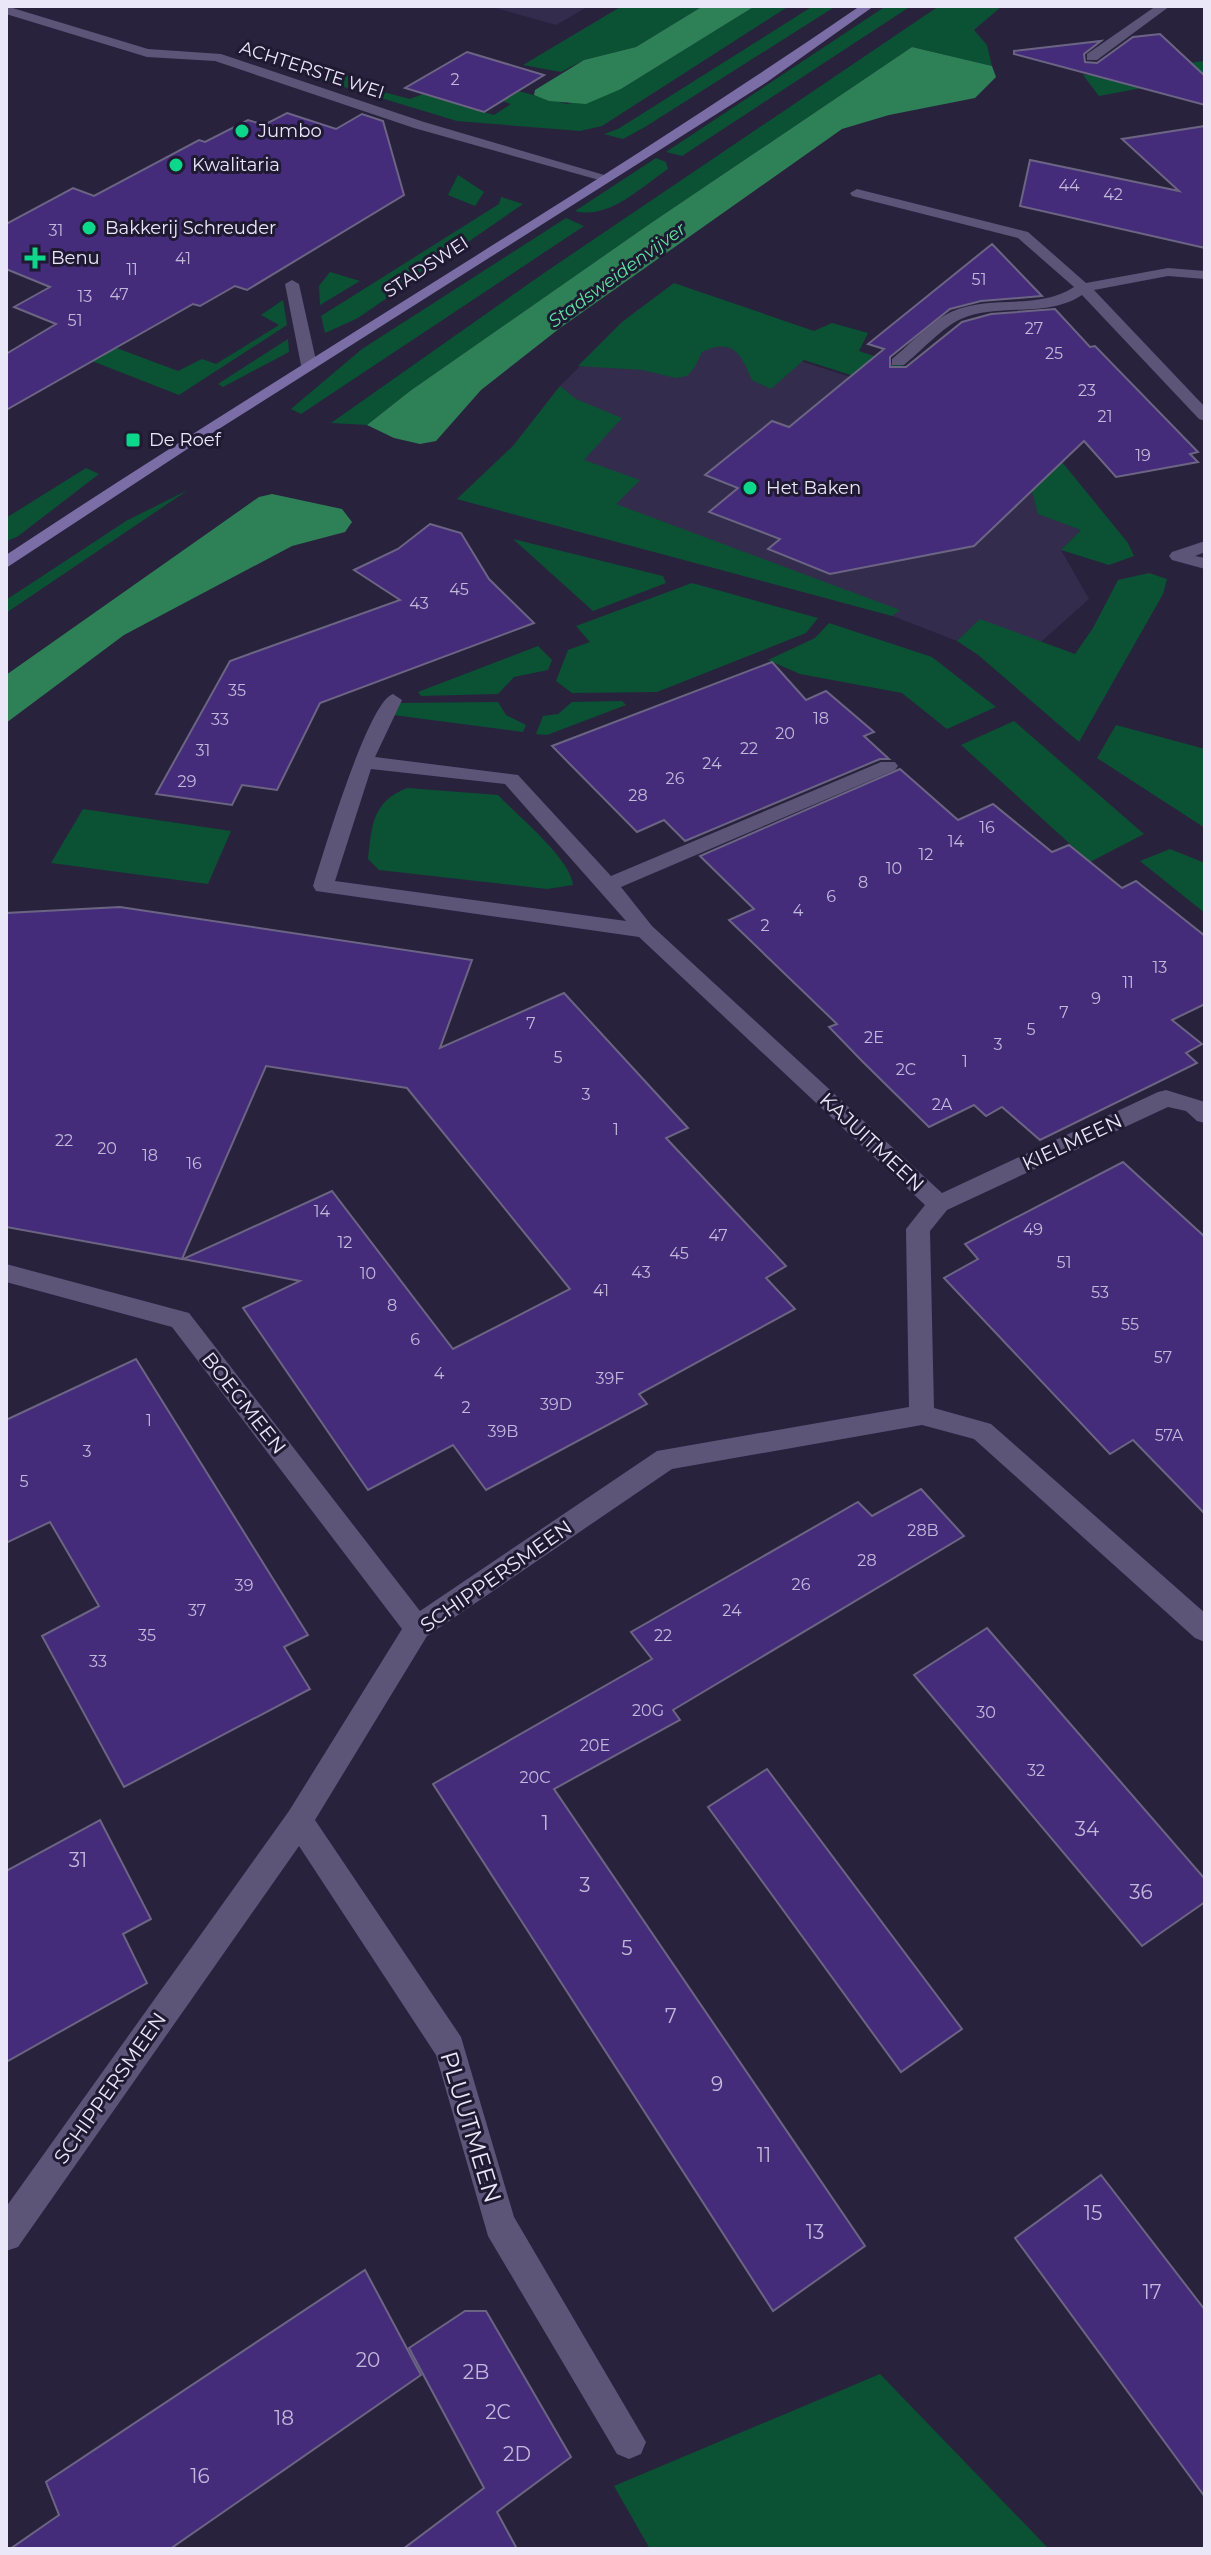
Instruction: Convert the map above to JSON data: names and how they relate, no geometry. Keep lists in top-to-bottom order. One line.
{"streets":{"street":["ACHTERSTE WEI","STADSWEI","KAJUITMEEN","KIELMEEN","BOEGMEEN","SCHIPPERSMEEN","PLUUTMEEN"]},"crossings":[["ACHTERSTE WEI","STADSWEI"],["KAJUITMEEN","KIELMEEN"],["KAJUITMEEN","SCHIPPERSMEEN"],["BOEGMEEN","SCHIPPERSMEEN"],["SCHIPPERSMEEN","PLUUTMEEN"]],"water":["Stadsweidenvijver"],"places":{"other":["Jumbo","Kwalitaria","Bakkerij Schreuder","Het Baken"],"health":["Benu"],"transit":["De Roef"]},"house_numbers":["2","44","42","31","41","11","51","47","13","51","27","25","23","21","19","45","43","35","18","33","20","22","31","24","26","29","28","16","14","12","10","8","6","4","2","13","11","9","7","7","5","2E","3","5","1","2C","3","2A","1","22","20","18","16","14","49","47","12","45","51","43","10","41","53","8","55","6","57","4","39F","39D","2","1","39B","57A","3","5","28B","28","26","39","37","24","35","22","33","20G","30","20E","32","20C","1","34","31","3","36","5","7","9","11","15","13","17","20","2B","2C","18","2D","16"]}
